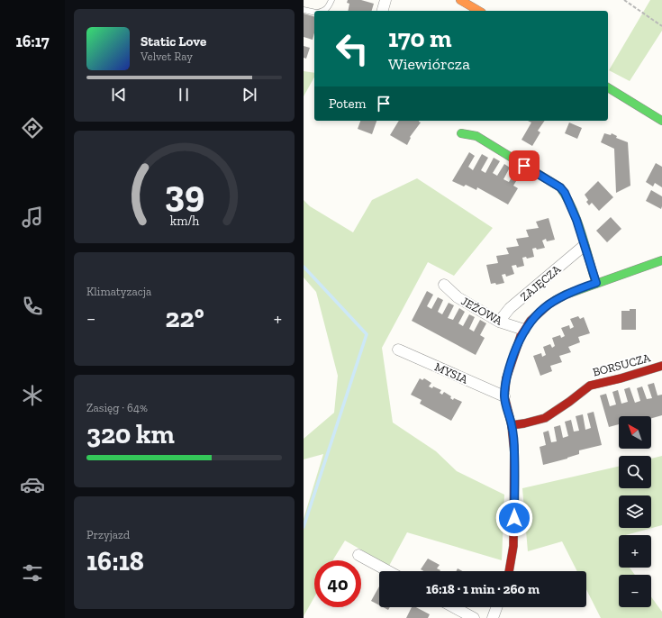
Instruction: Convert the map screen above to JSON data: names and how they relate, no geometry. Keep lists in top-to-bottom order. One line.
{"streets":{"street":["ZAJĘCZA","JEŻOWA","BORSUCZA","MYSIA"]},"crossings":[["ZAJĘCZA","JEŻOWA"],["ZAJĘCZA","BORSUCZA"],["ZAJĘCZA","MYSIA"]],"north":"top left","page":{"tabs":"16:17","turn":["170 m","Wiewiórcza"],"song":["Static Love","Velvet Ray"],"then":"Potem","tile":["Klimatyzacja",["Zasięg · 64%","320 km"],["Przyjazd","16:18"]],"heat":["−","22°","+"],"map_buttons":["+","−"],"limit":"40","trip":"16:18 · 1 min · 260 m","gauge":["39","km/h"]}}
